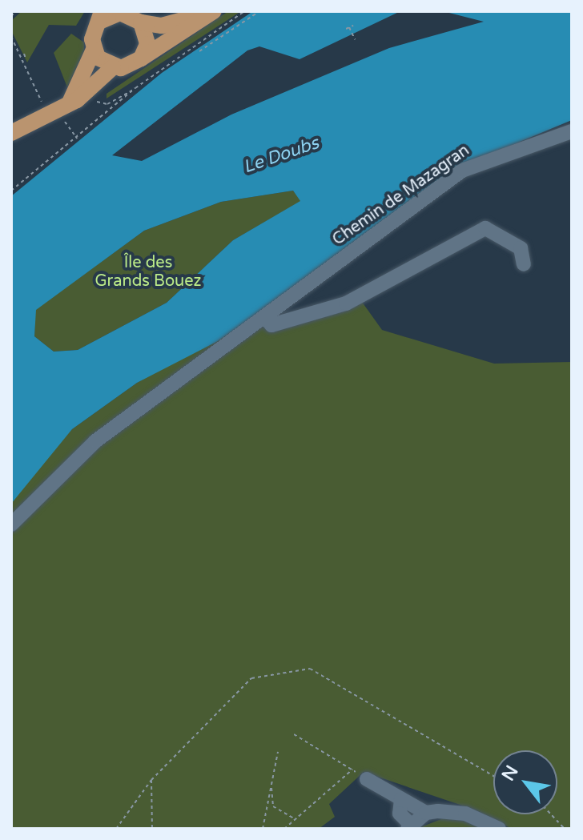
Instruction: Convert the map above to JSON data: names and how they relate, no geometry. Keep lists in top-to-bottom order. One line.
{"streets":{"street":["Chemin de Mazagran"]},"water":["Le Doubs"],"parks":["Île des Grands Bouez"],"north":"top left"}
